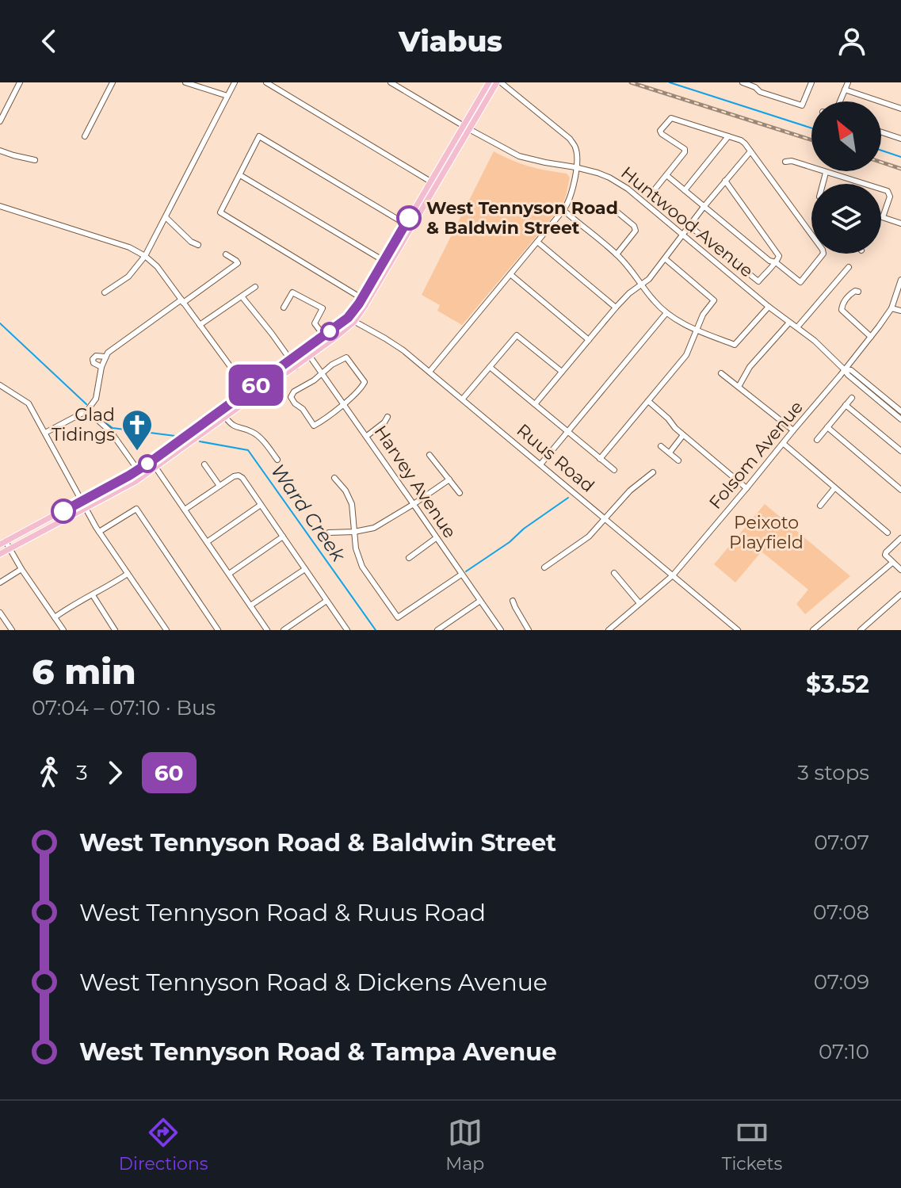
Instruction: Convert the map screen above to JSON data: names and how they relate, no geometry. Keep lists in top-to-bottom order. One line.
{"streets":{"street":["Huntwood Avenue","Folsom Avenue","Ruus Road","Harvey Avenue"]},"crossings":[["Huntwood Avenue","Folsom Avenue"],["Folsom Avenue","Ruus Road"]],"water":["Ward Creek"],"parks":["Peixoto Playfield"],"places":{"other":["West Tennyson Road & Baldwin Street"],"church":["Glad Tidings"]},"lines":["bus line 60"],"north":"top left","page":{"header":"Viabus","on_map":"60","heading":["6 min","07:04 – 07:10 · Bus","$3.52"],"legs":["3","60","3 stops"],"list":[{"name":"West Tennyson Road & Baldwin Street","value":"07:07"},{"name":"West Tennyson Road & Ruus Road","value":"07:08"},{"name":"West Tennyson Road & Dickens Avenue","value":"07:09"},{"name":"West Tennyson Road & Tampa Avenue","value":"07:10"}],"tabs":["Directions","Map","Tickets"]}}
